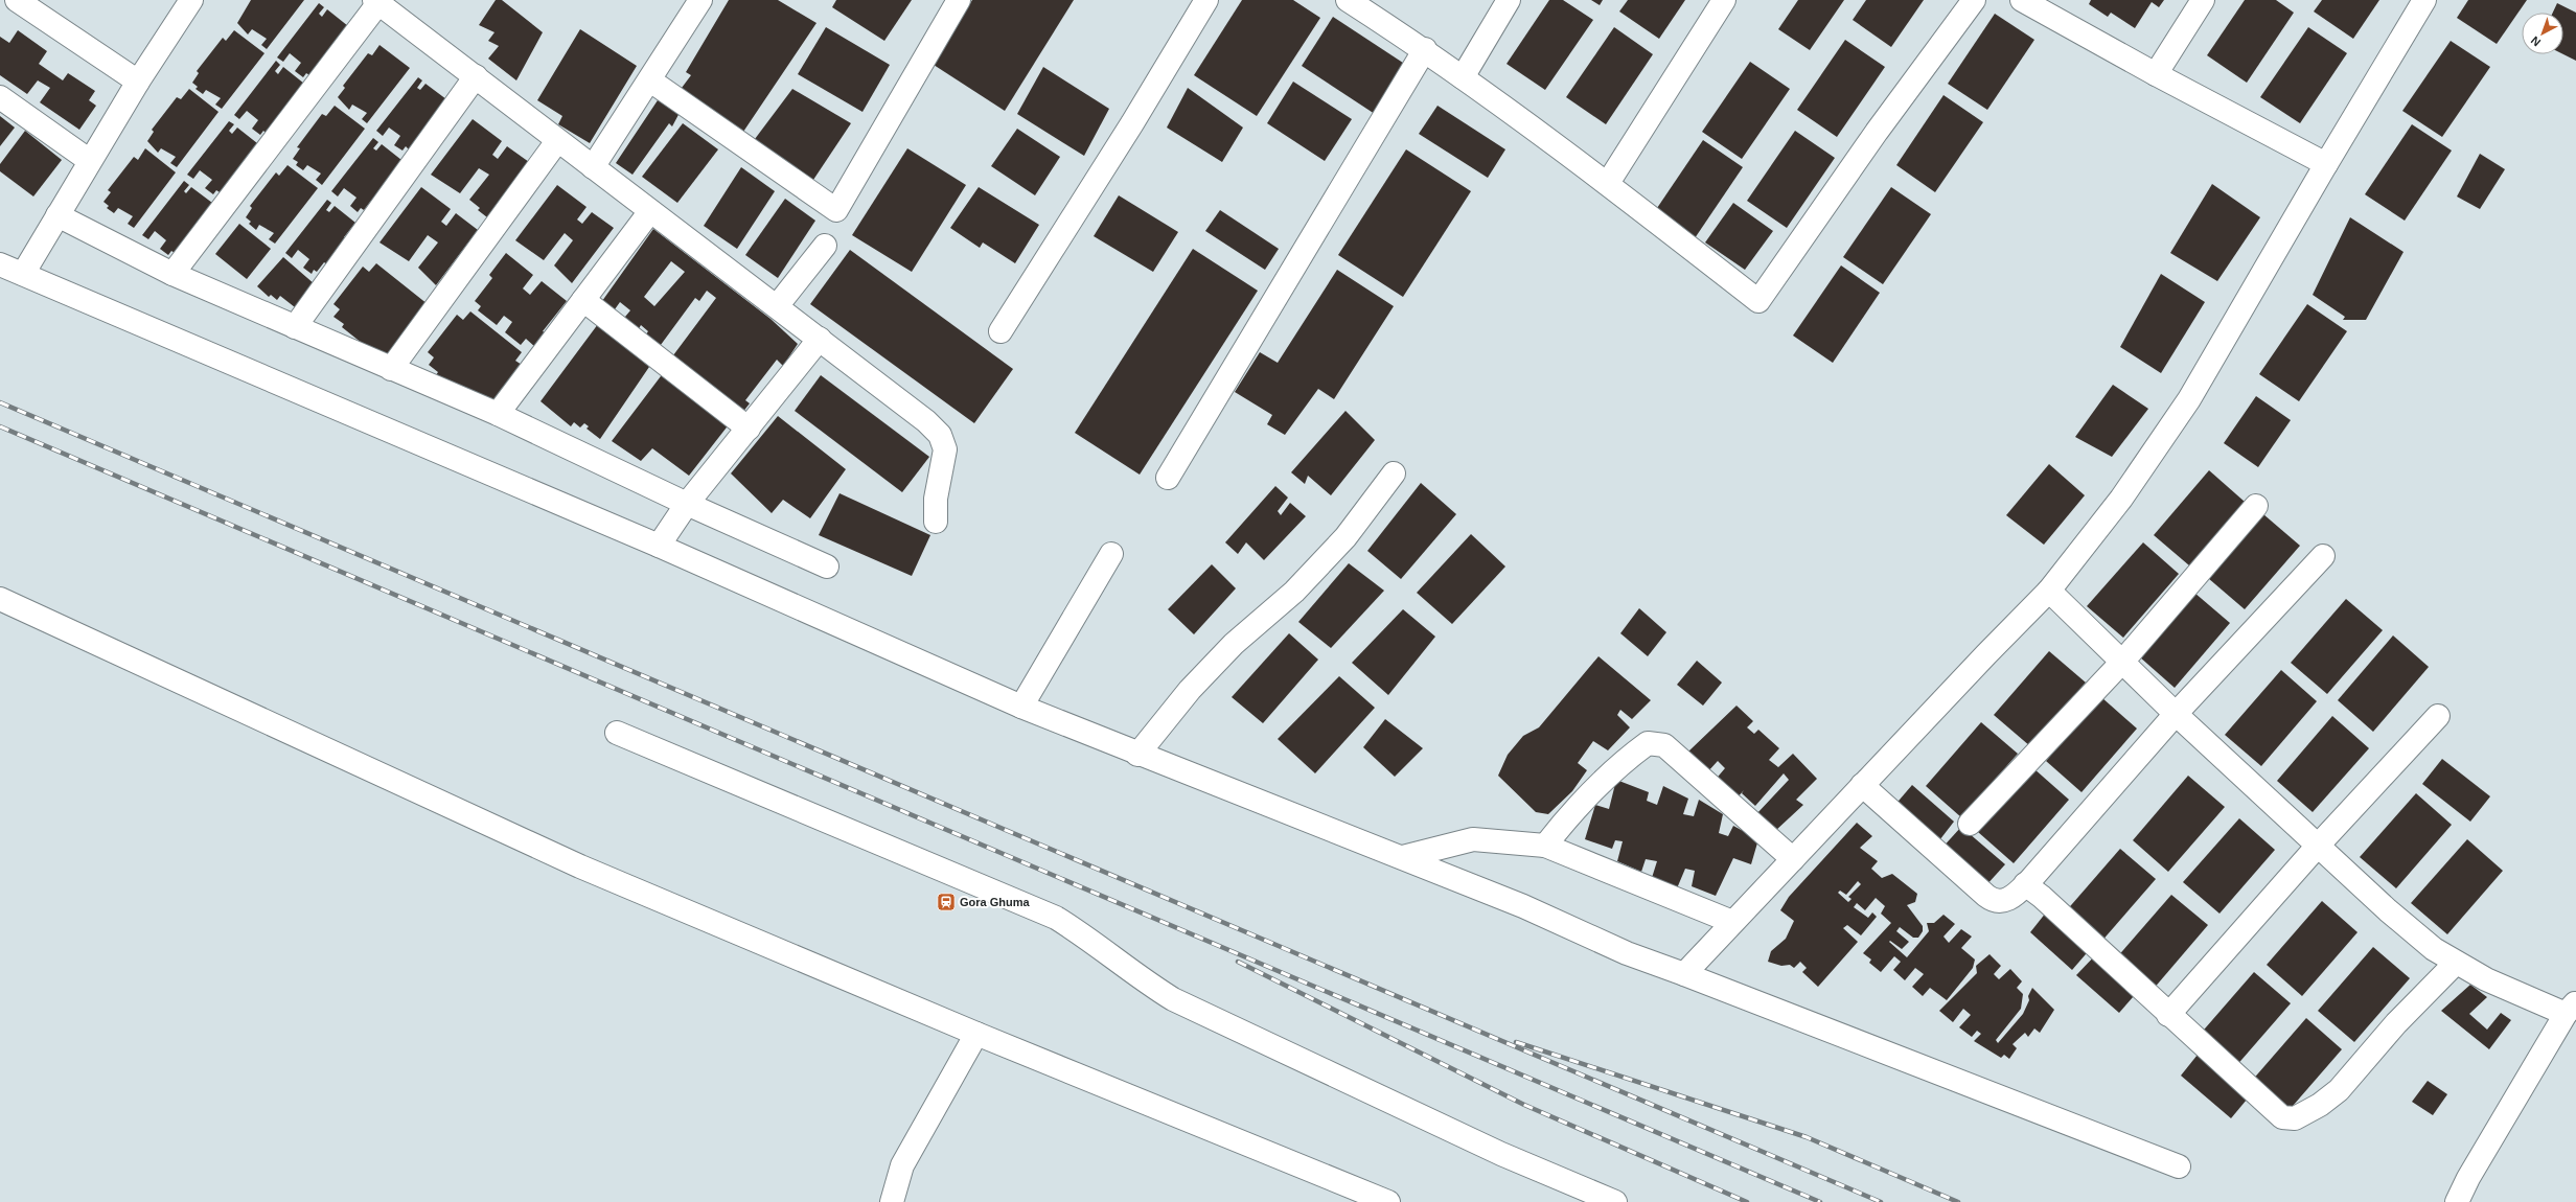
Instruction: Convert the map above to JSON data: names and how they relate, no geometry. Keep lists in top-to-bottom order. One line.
{"places":{"station":["Gora Ghuma"]},"north":"bottom left"}
